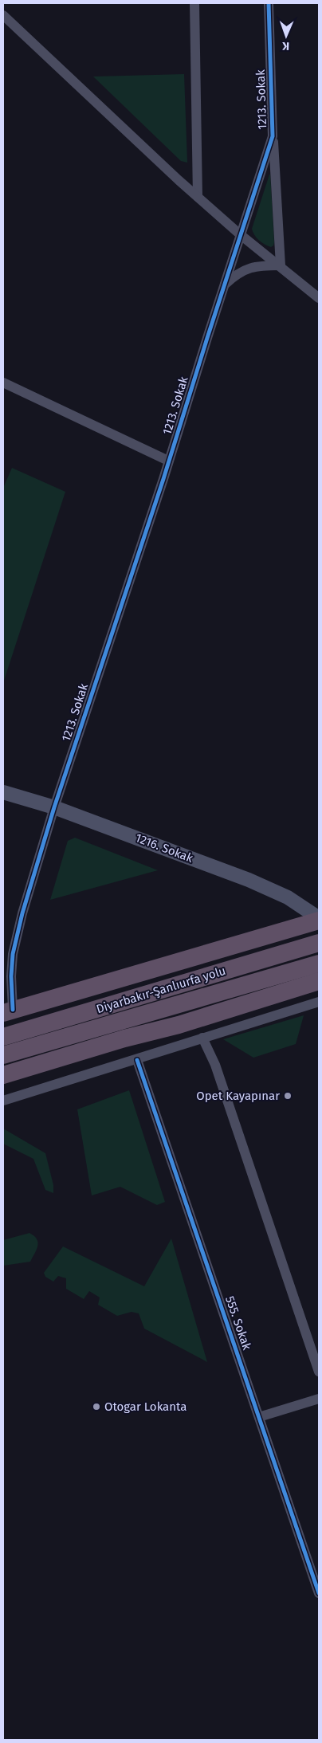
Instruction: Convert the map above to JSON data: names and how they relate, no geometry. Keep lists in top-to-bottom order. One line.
{"streets":{"highway":["Diyarbakır-Şanlıurfa yolu"],"street":["1213. Sokak","1216. Sokak","555. Sokak"]},"crossings":[["1213. Sokak","1216. Sokak"]],"places":["Opet Kayapınar","Otogar Lokanta"],"north":"bottom"}
